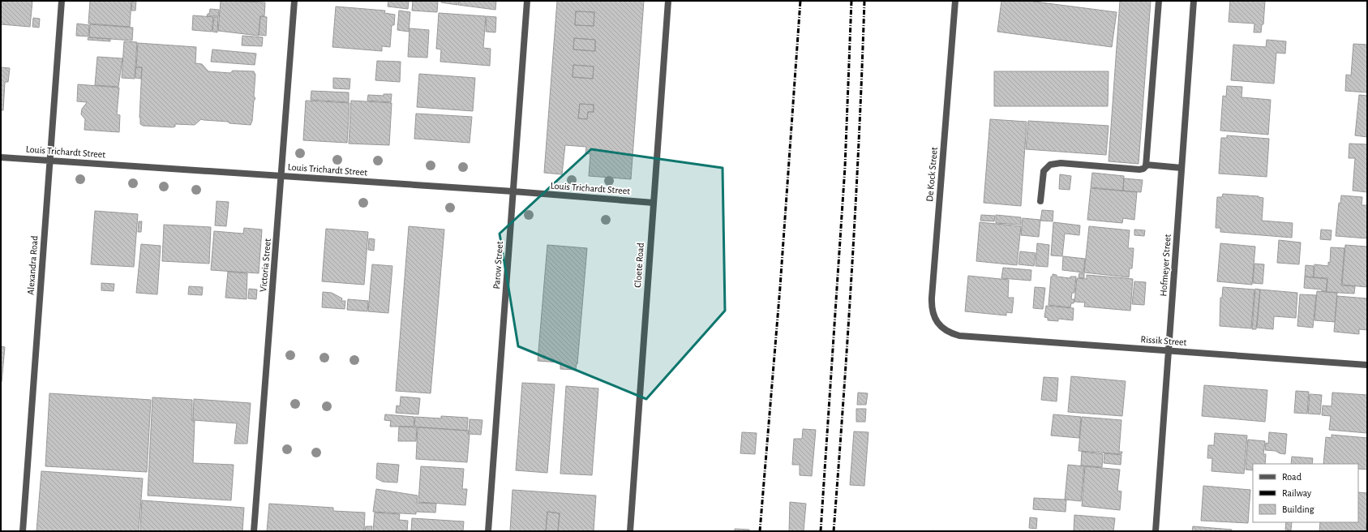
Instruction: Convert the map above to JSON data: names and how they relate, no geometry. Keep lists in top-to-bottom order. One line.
{"streets":{"street":["Louis Trichardt Street","De Kock Street","Alexandra Road","Victoria Street","Parow Street","Cloete Road","Hofmeyer Street","Rissik Street"]},"crossings":[["Louis Trichardt Street","Alexandra Road"],["Louis Trichardt Street","Victoria Street"],["Louis Trichardt Street","Parow Street"],["Louis Trichardt Street","Cloete Road"],["De Kock Street","Rissik Street"],["Hofmeyer Street","Rissik Street"]],"legend":["Road","Railway","Building"]}
